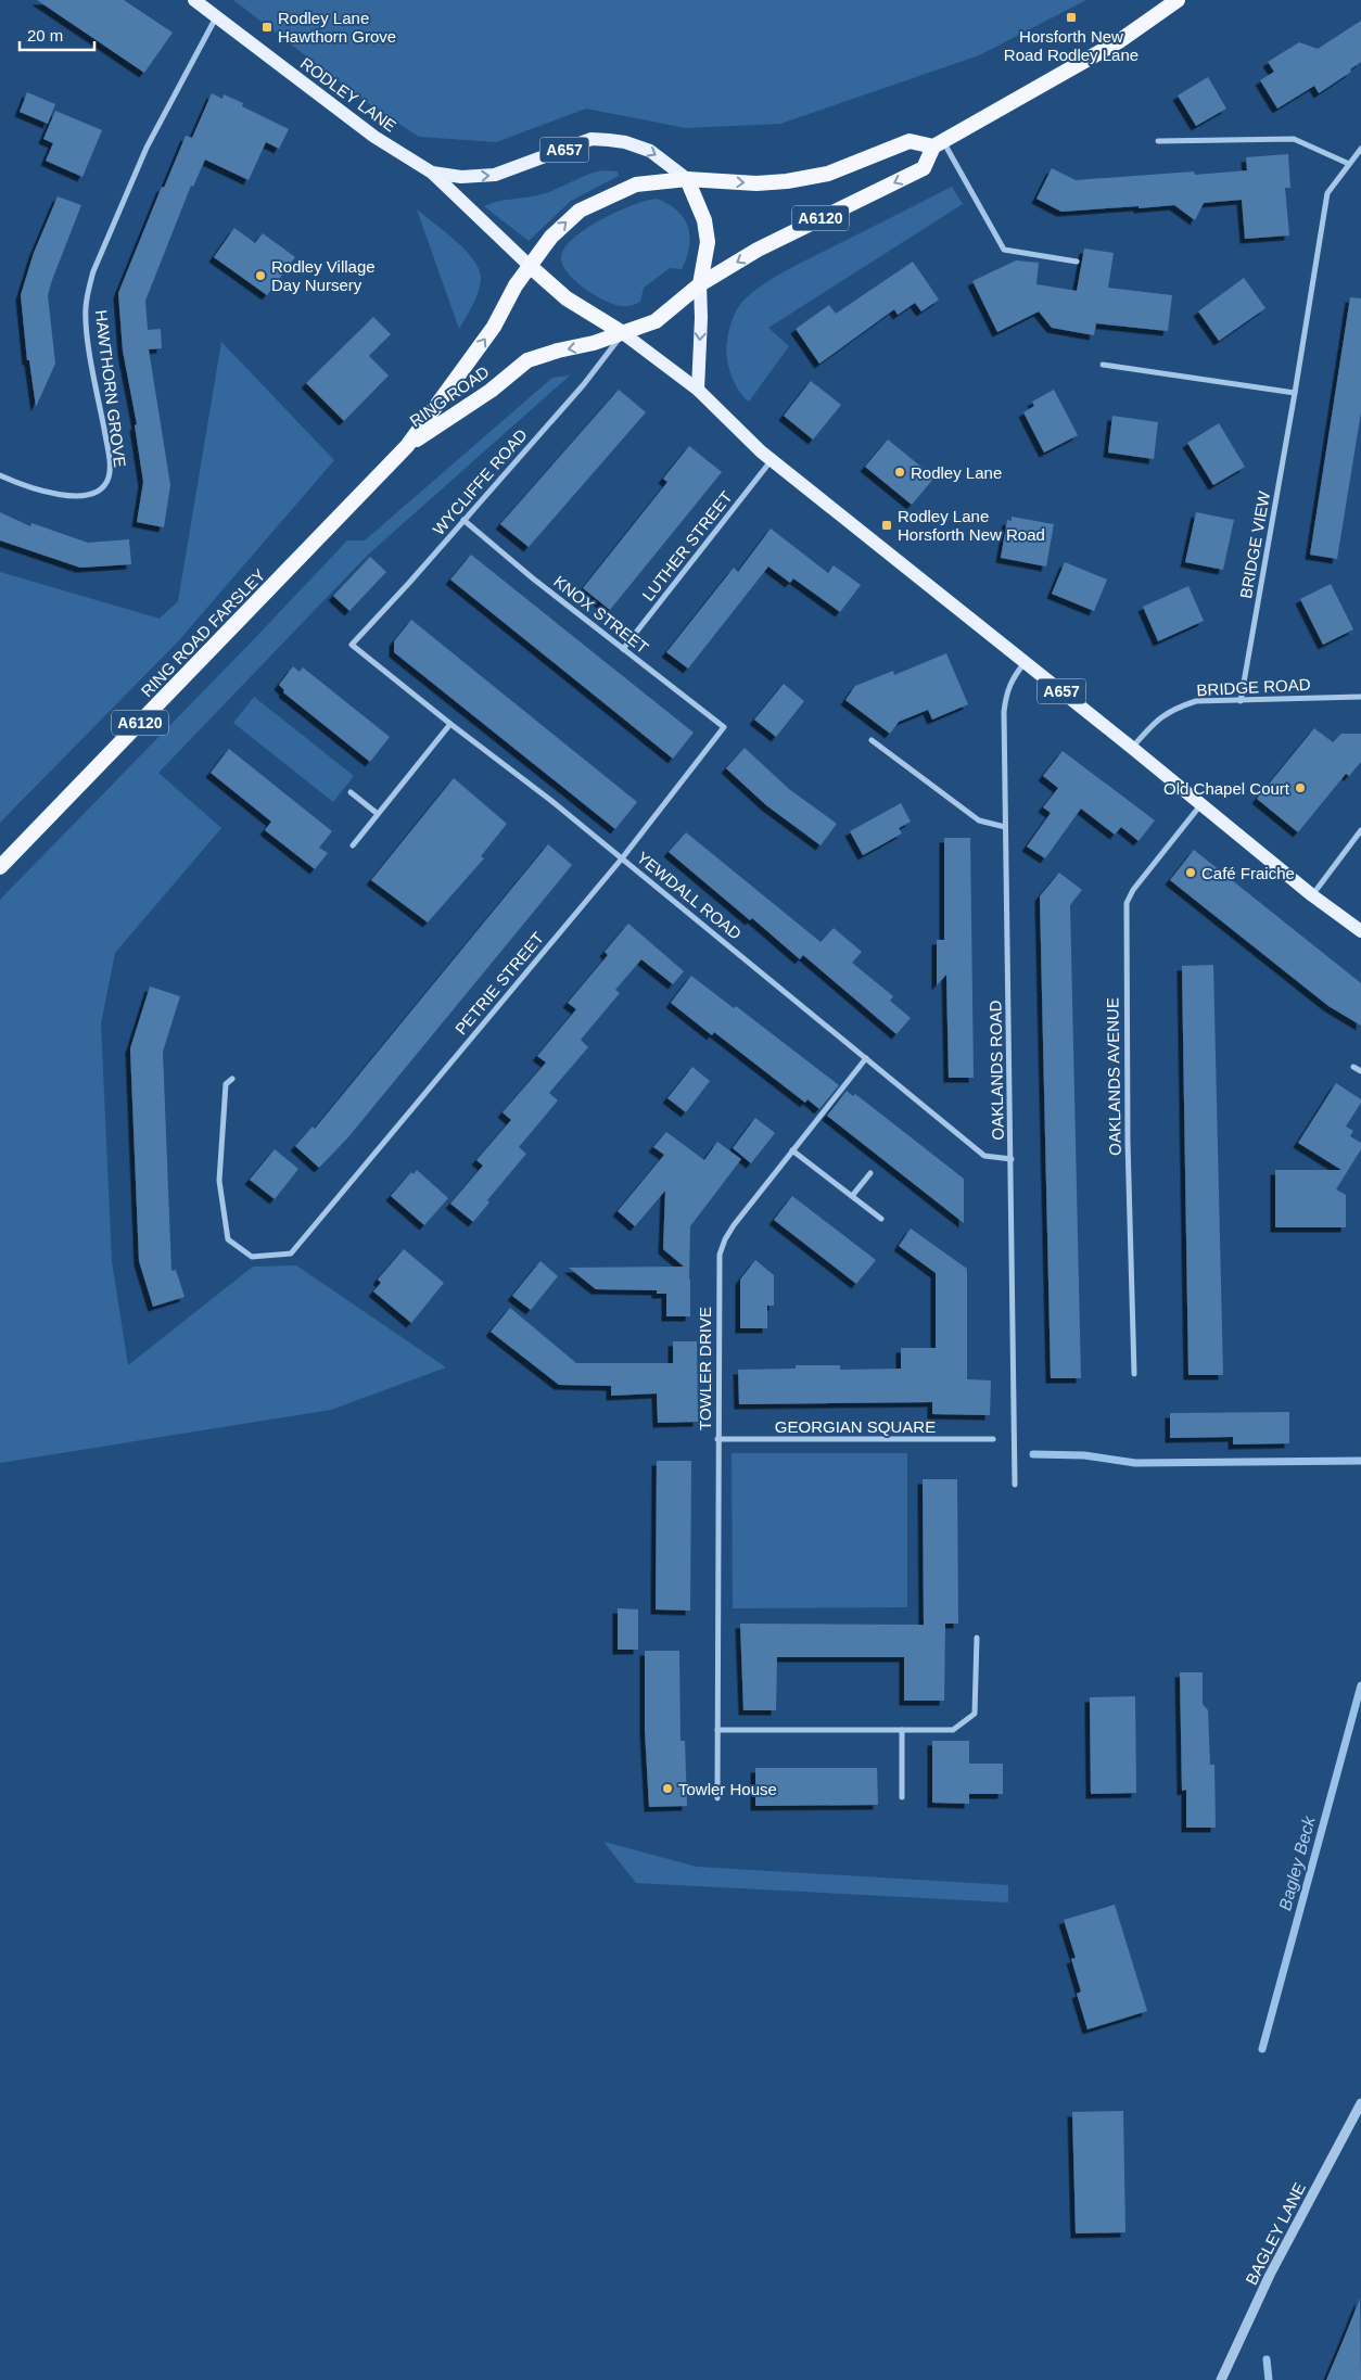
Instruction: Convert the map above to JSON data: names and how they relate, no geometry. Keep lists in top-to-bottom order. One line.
{"streets":{"highway":["A6120","RING ROAD","RING ROAD FARSLEY"],"main road":["RODLEY LANE","A657"],"street":["HAWTHORN GROVE","WYCLIFFE ROAD","BRIDGE VIEW","LUTHER STREET","KNOX STREET","BRIDGE ROAD","YEWDALL ROAD","PETRIE STREET","OAKLANDS ROAD","OAKLANDS AVENUE","TOWLER DRIVE","GEORGIAN SQUARE","BAGLEY LANE"]},"crossings":[["RODLEY LANE","A657"],["RODLEY LANE","A6120"],["RODLEY LANE","HAWTHORN GROVE"],["RODLEY LANE","RING ROAD"],["RODLEY LANE","WYCLIFFE ROAD"],["A657","A6120"],["A657","RING ROAD"],["A657","WYCLIFFE ROAD"],["A657","LUTHER STREET"],["A657","BRIDGE ROAD"],["A657","OAKLANDS ROAD"],["A657","OAKLANDS AVENUE"],["A6120","RING ROAD"],["A6120","WYCLIFFE ROAD"],["RING ROAD","WYCLIFFE ROAD"],["RING ROAD","RING ROAD FARSLEY"],["WYCLIFFE ROAD","KNOX STREET"],["WYCLIFFE ROAD","YEWDALL ROAD"],["BRIDGE VIEW","BRIDGE ROAD"],["LUTHER STREET","KNOX STREET"],["KNOX STREET","PETRIE STREET"],["YEWDALL ROAD","PETRIE STREET"],["YEWDALL ROAD","OAKLANDS ROAD"],["YEWDALL ROAD","TOWLER DRIVE"],["TOWLER DRIVE","GEORGIAN SQUARE"]],"one_way":["RODLEY LANE"],"water":["Bagley Beck"],"places":{"transit":["Horsforth New Road Rodley Lane","Rodley Lane Hawthorn Grove","Rodley Lane Horsforth New Road"],"other":["Rodley Village Day Nursery","Rodley Lane","Old Chapel Court","Café Fraiche","Towler House"]},"scale_bar":"20 m"}
